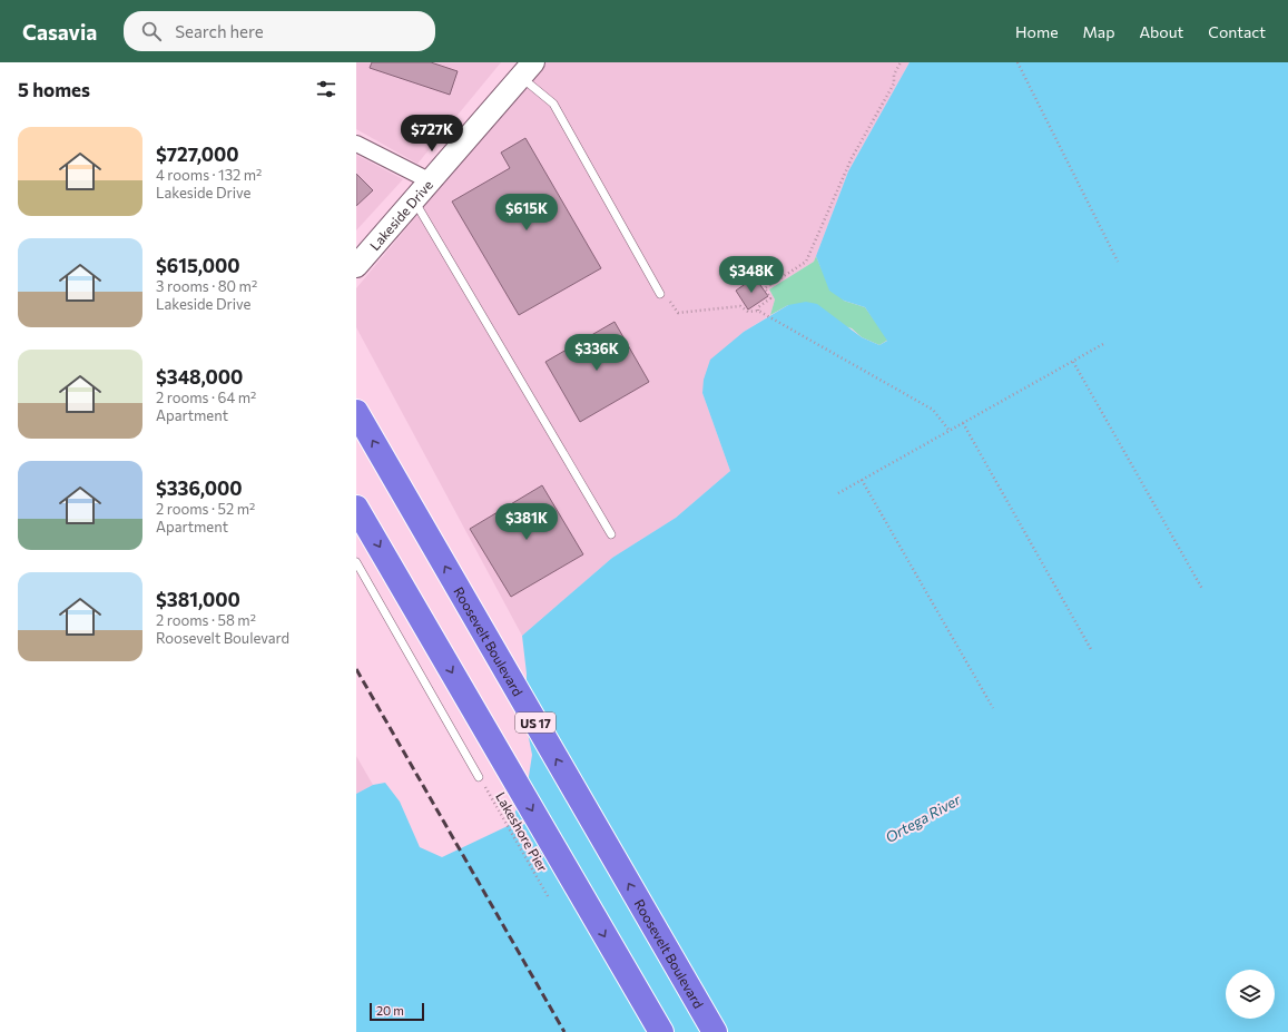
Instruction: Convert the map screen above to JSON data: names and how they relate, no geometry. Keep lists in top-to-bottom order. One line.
{"streets":{"highway":["Roosevelt Boulevard","US 17"],"street":["Lakeside Drive"],"path":["Lakeshore Pier"]},"water":["Ortega River"],"scale_bar":"20 m","page":{"header":"Casavia","search":"Search here","nav":["Home","Map","About","Contact"],"heading":"5 homes","price":["$727K","$615K","$348K","$336K","$381K"],"list":[{"name":"$727,000","note":"4 rooms · 132 m² · Lakeside Drive"},{"name":"$615,000","note":"3 rooms · 80 m² · Lakeside Drive"},{"name":"$348,000","note":"2 rooms · 64 m² · Apartment"},{"name":"$336,000","note":"2 rooms · 52 m² · Apartment"},{"name":"$381,000","note":"2 rooms · 58 m² · Roosevelt Boulevard"}],"scale":"20 m"}}
